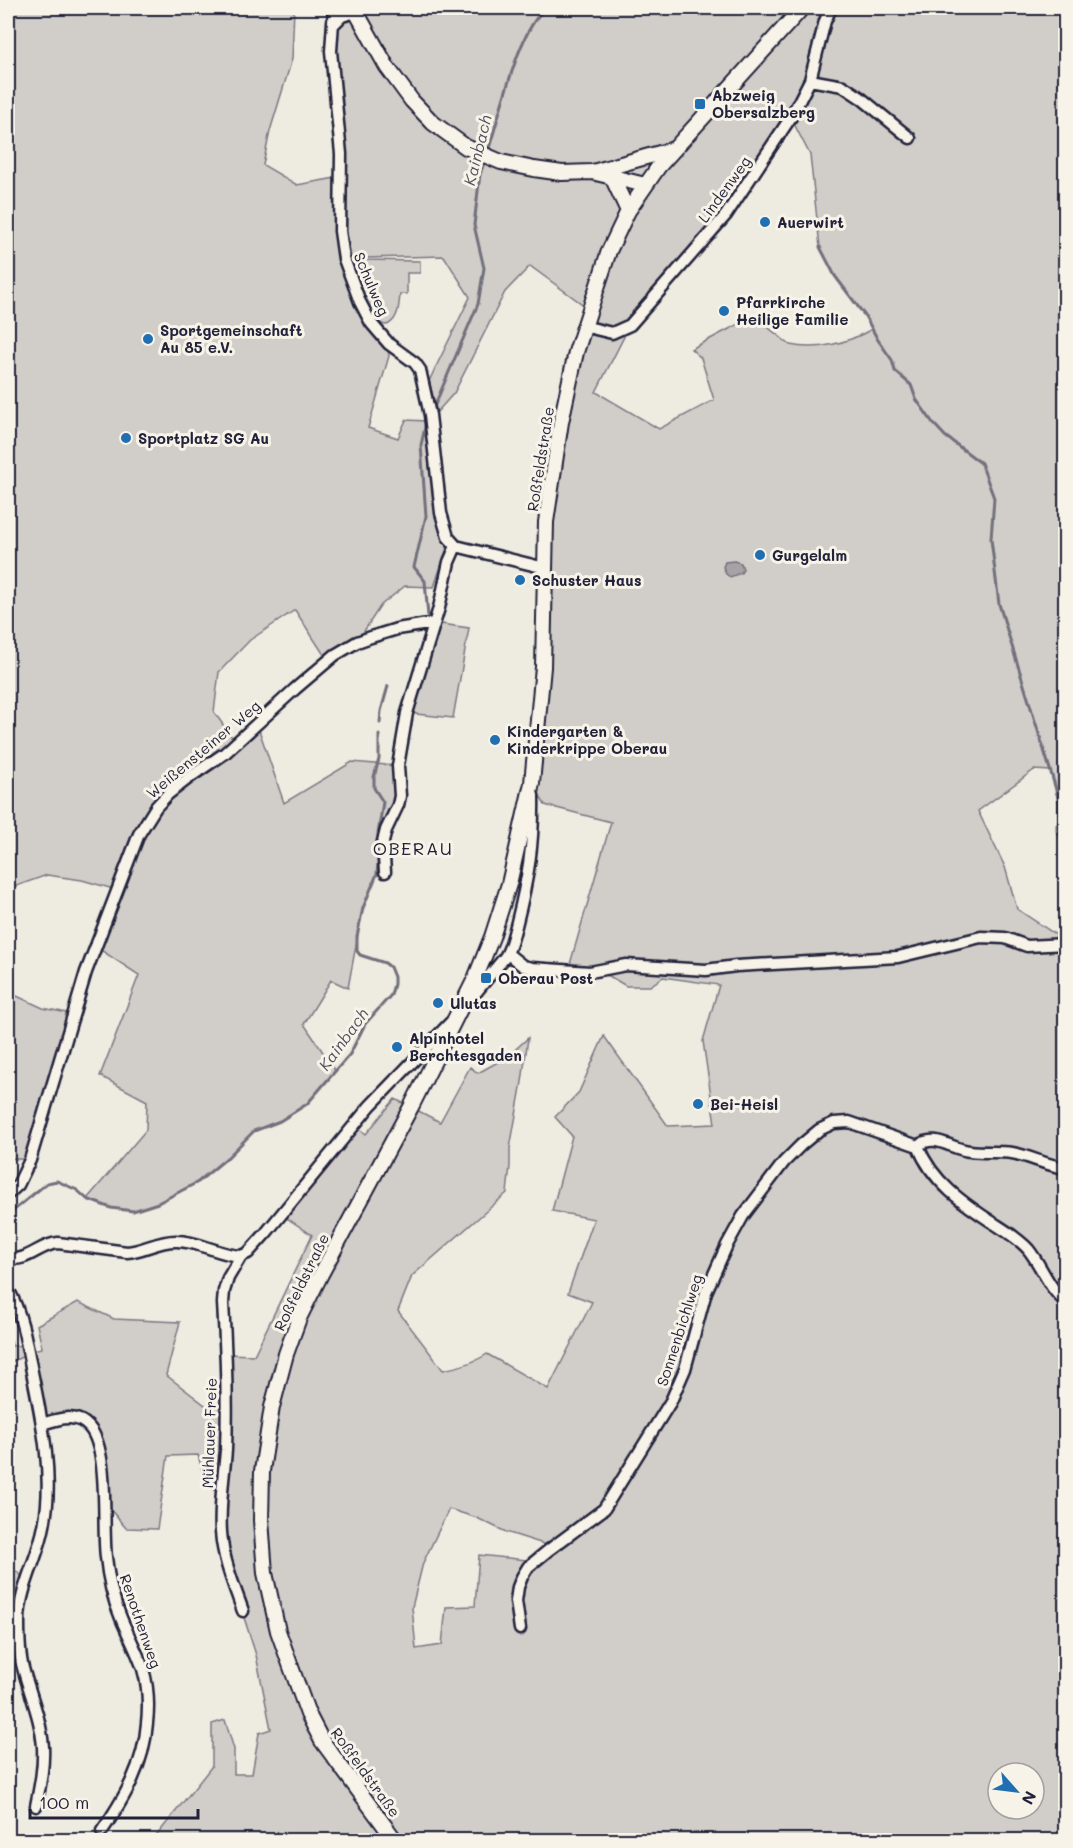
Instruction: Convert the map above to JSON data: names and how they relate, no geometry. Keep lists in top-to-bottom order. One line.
{"streets":{"main road":["Roßfeldstraße"],"street":["Lindenweg","Schulweg","Weißensteiner Weg","Sonnenbichlweg","Mühlauer Freie","Renothenweg"]},"crossings":[["Lindenweg","Roßfeldstraße"],["Roßfeldstraße","Mühlauer Freie"]],"districts":["OBERAU"],"water":["Kainbach"],"places":{"transit":["Abzweig Obersalzberg","Oberau Post"],"other":["Auerwirt","Pfarrkirche Heilige Familie","Sportgemeinschaft Au 85 e.V.","Sportplatz SG Au","Gurgelalm","Schuster Haus","Kindergarten & Kinderkrippe Oberau","Ulutas","Alpinhotel Berchtesgaden","Bei-Heisl"]},"scale_bar":"100 m","north":"bottom right"}
